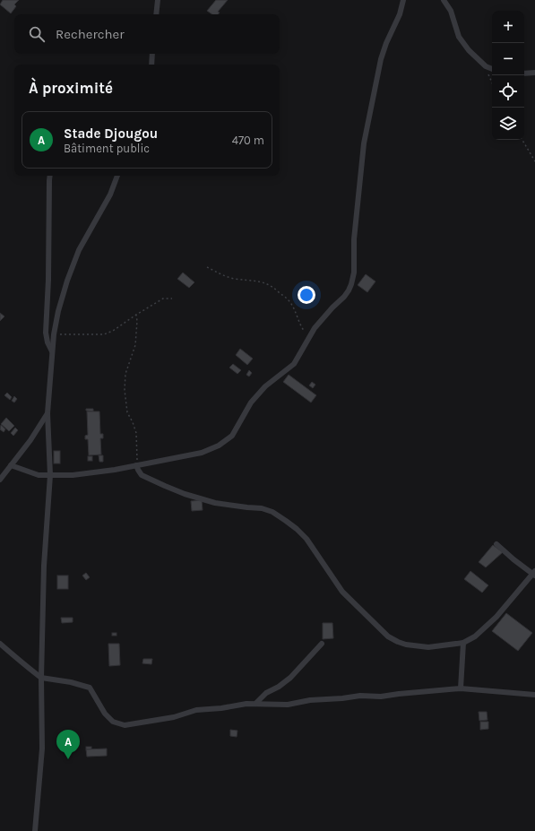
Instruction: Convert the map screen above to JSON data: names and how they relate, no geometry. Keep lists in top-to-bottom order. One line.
{"page":{"map_buttons":["+","−"],"search":"Rechercher","heading":"À proximité","list":[{"mark":"A","name":"Stade Djougou","note":"Bâtiment public","value":"470 m"}],"pins":"A"}}
